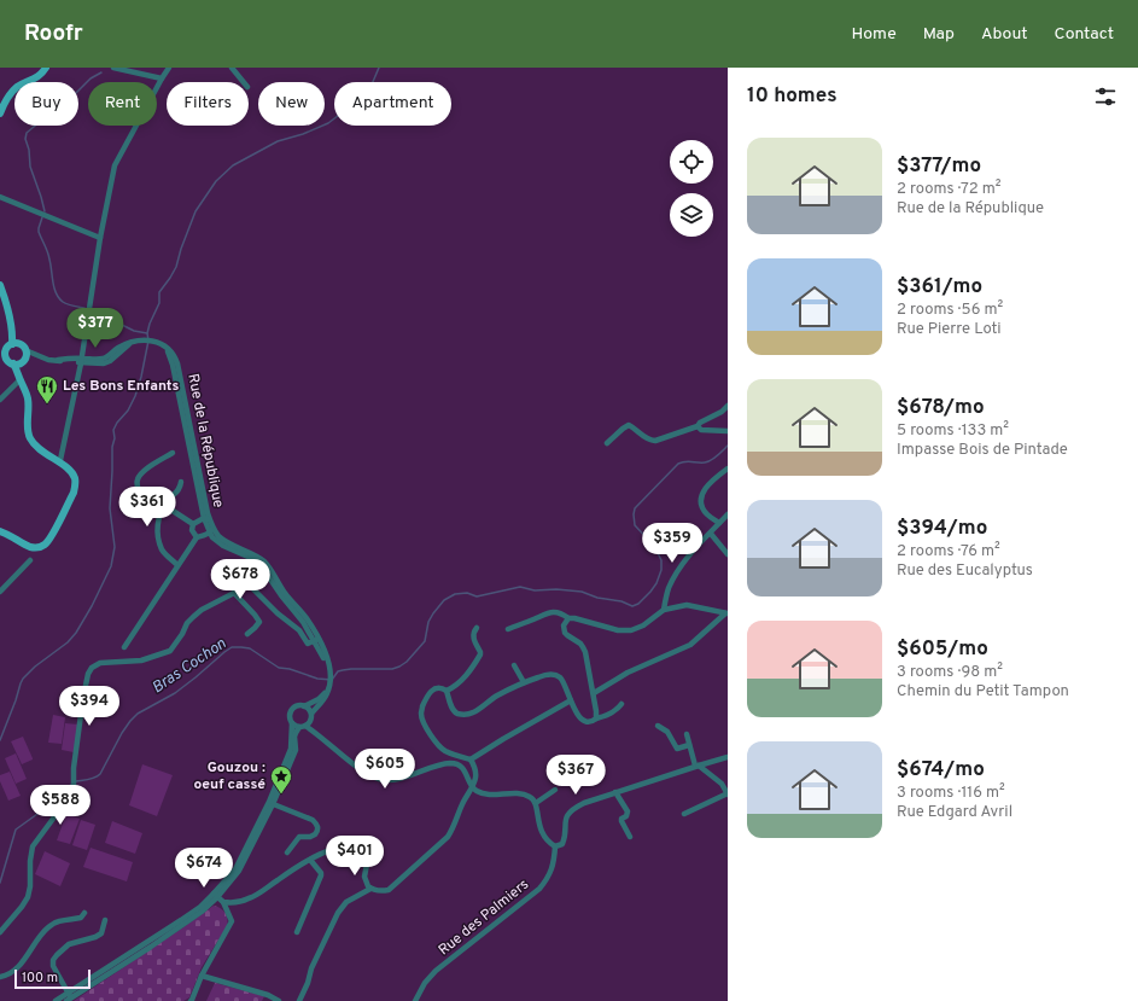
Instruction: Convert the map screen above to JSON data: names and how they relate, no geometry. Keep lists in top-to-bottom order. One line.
{"streets":{"street":["Rue de la République","Rue des Palmiers"]},"water":["Bras Cochon"],"places":{"restaurant":["Les Bons Enfants"],"place":["Gouzou : oeuf cassé"]},"scale_bar":"100 m","page":{"header":"Roofr","nav":["Home","Map","About","Contact"],"heading":"10 homes","chip":["Buy","Rent","Filters","New","Apartment"],"list":[{"name":"$377/mo","note":"2 rooms · 72 m² · Rue de la République"},{"name":"$361/mo","note":"2 rooms · 56 m² · Rue Pierre Loti"},{"name":"$678/mo","note":"5 rooms · 133 m² · Impasse Bois de Pintade"},{"name":"$394/mo","note":"2 rooms · 76 m² · Rue des Eucalyptus"},{"name":"$605/mo","note":"3 rooms · 98 m² · Chemin du Petit Tampon"},{"name":"$674/mo","note":"3 rooms · 116 m² · Rue Edgard Avril"}],"price":["$377","$361","$359","$678","$394","$605","$367","$588","$401","$674"],"scale":"100 m"}}
